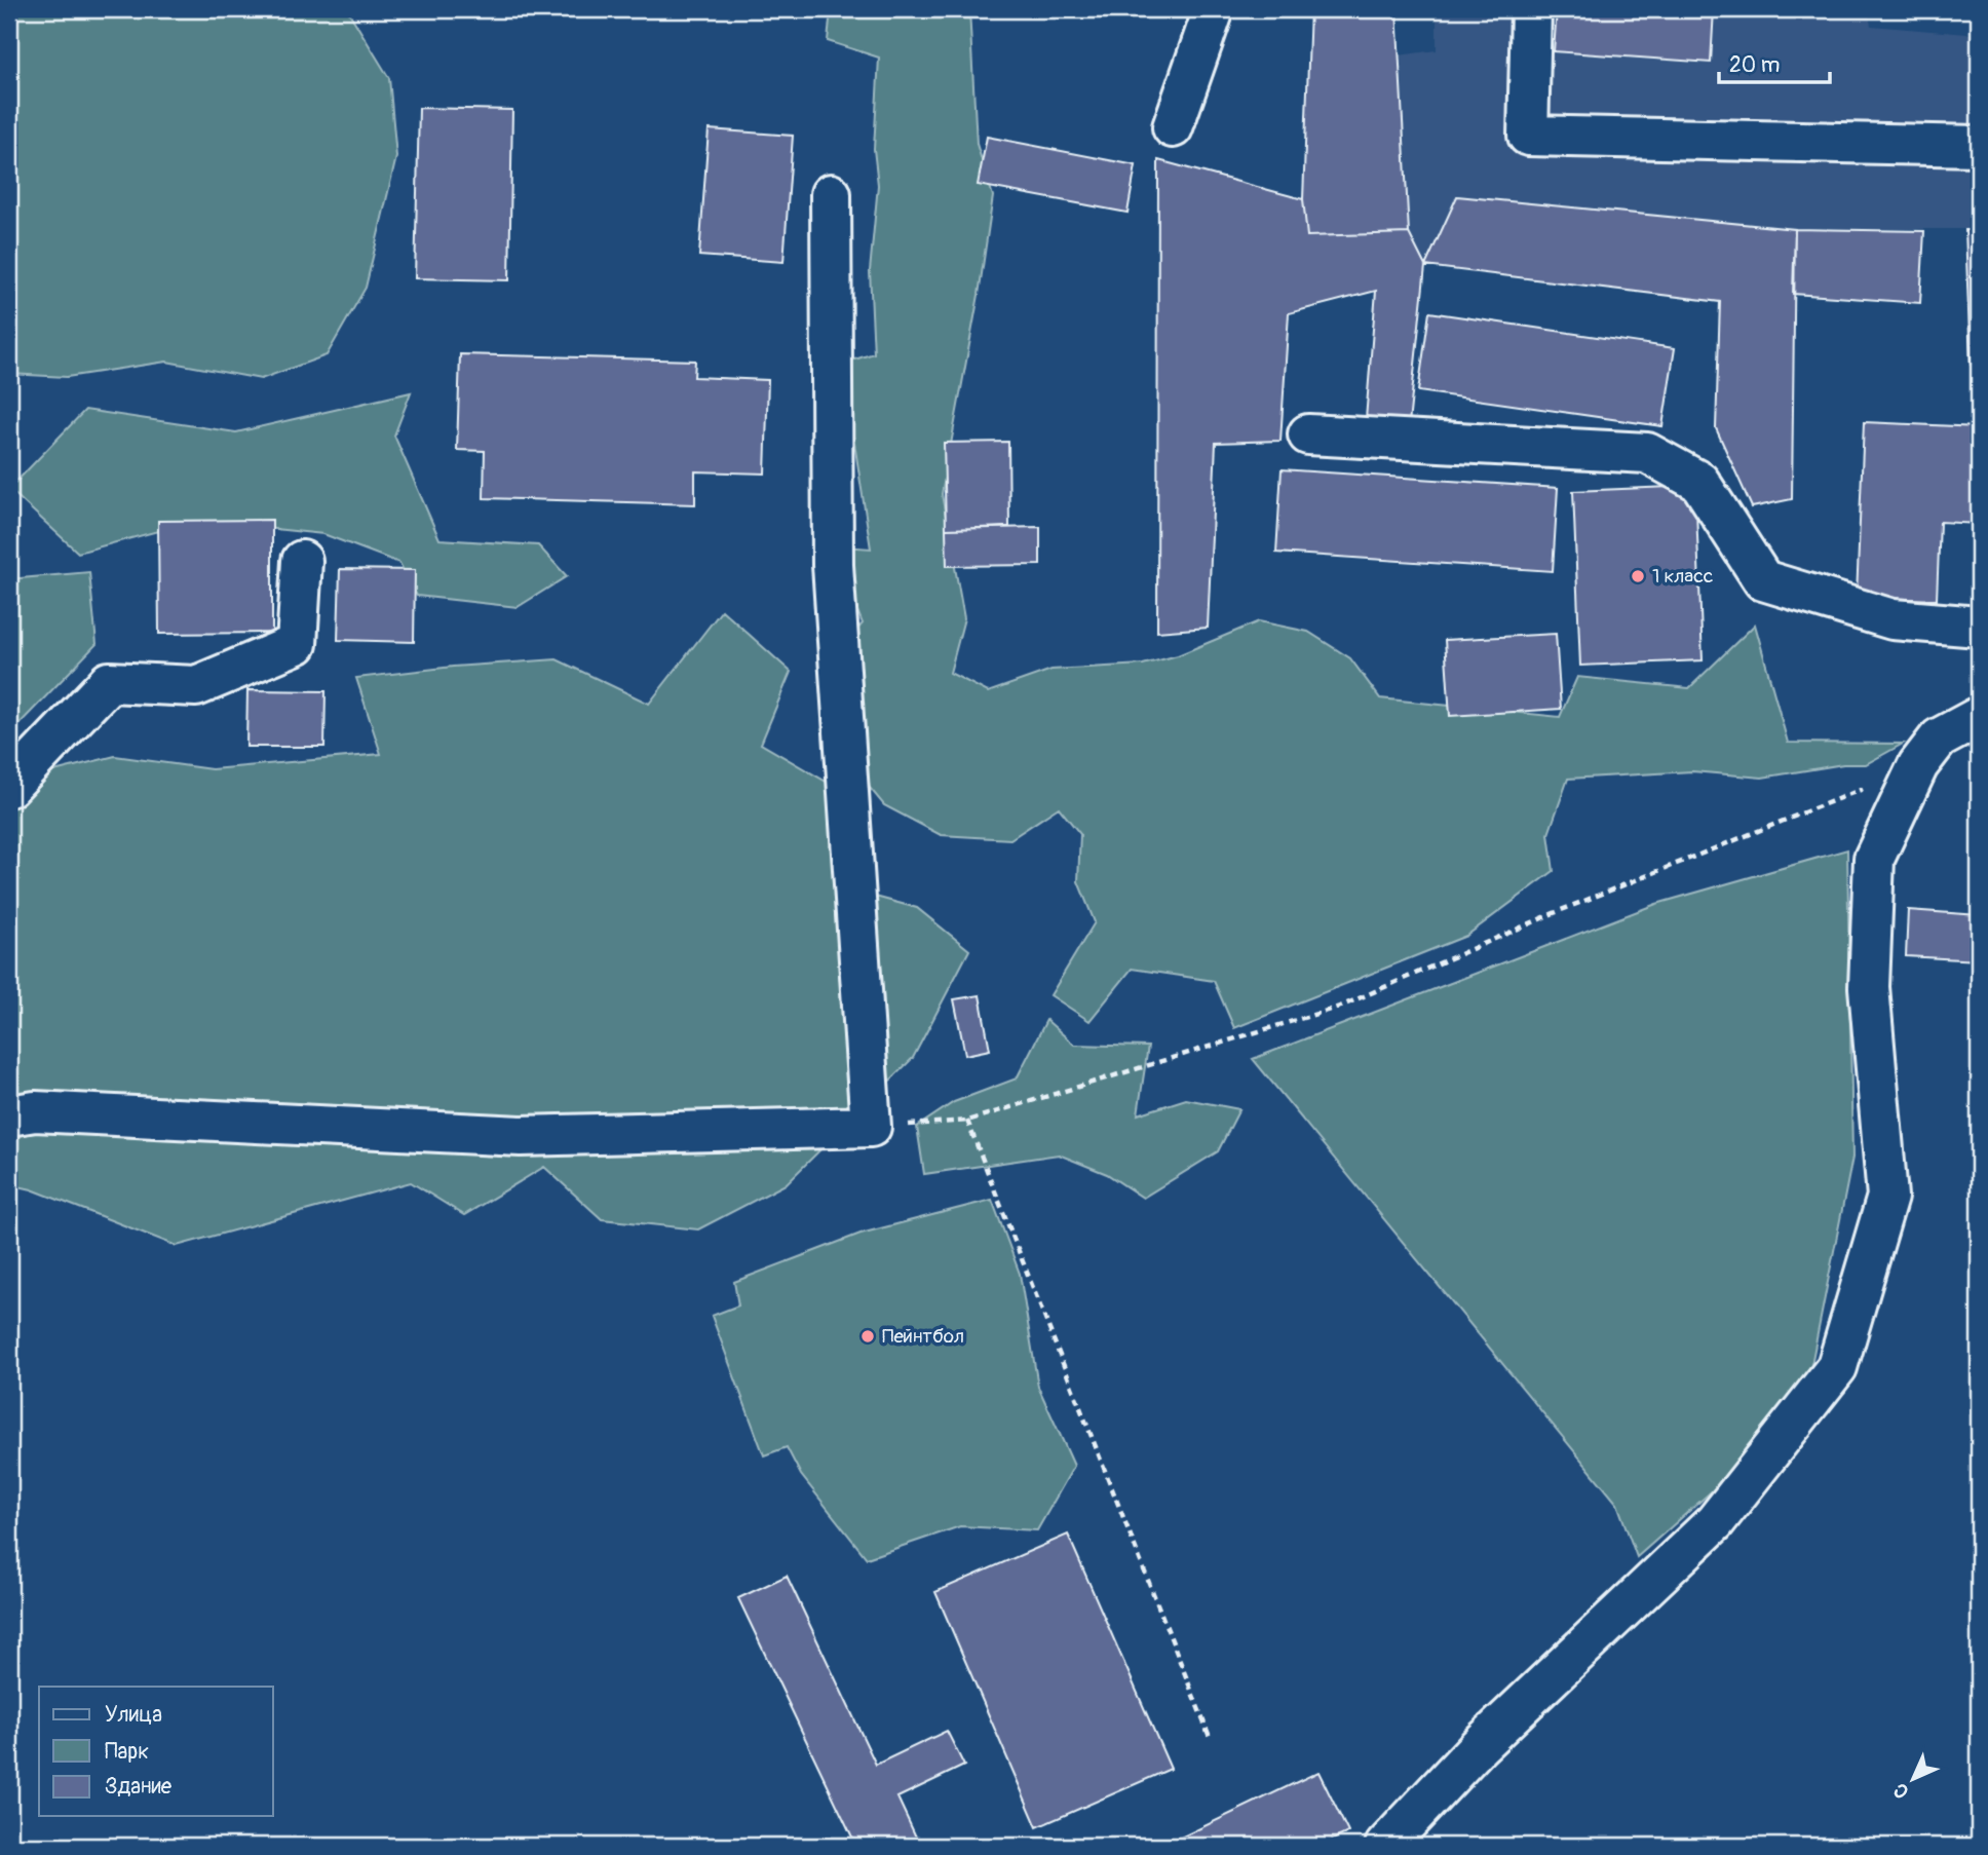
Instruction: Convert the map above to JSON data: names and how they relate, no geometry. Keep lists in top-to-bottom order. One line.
{"places":["1 класс","Пейнтбол"],"legend":["Улица","Парк","Здание"],"scale_bar":"20 m","north":"bottom left"}
